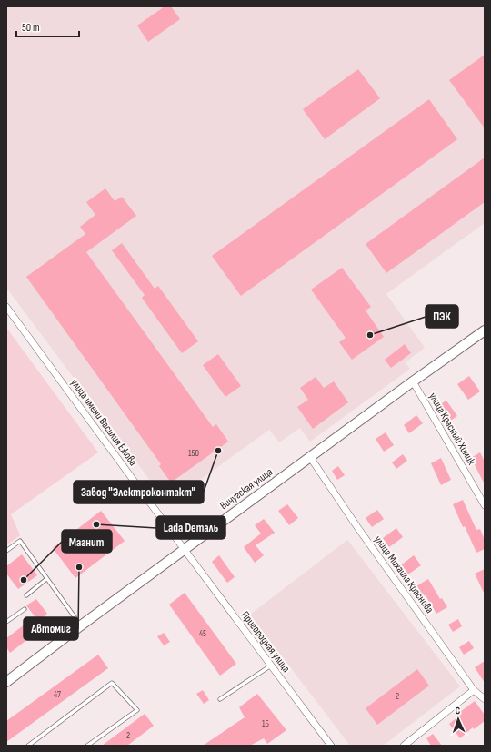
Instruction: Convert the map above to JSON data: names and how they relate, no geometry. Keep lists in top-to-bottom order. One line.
{"streets":{"main road":["Вичугская улица"],"street":["улица имени Василия Ежова","улица Красный Химик","улица Михаила Краснова","Пригородная улица"]},"crossings":[["улица имени Василия Ежова","Вичугская улица"],["улица имени Василия Ежова","Пригородная улица"],["улица Красный Химик","Вичугская улица"],["Вичугская улица","улица Михаила Краснова"],["Вичугская улица","Пригородная улица"]],"places":["ПЭК","Завод \"Электроконтакт\"","Lada Dеталь","Автомиг","Магнит"],"house_numbers":["150","45","47","2","1Б","2"],"scale_bar":"50 m","north":"top"}
